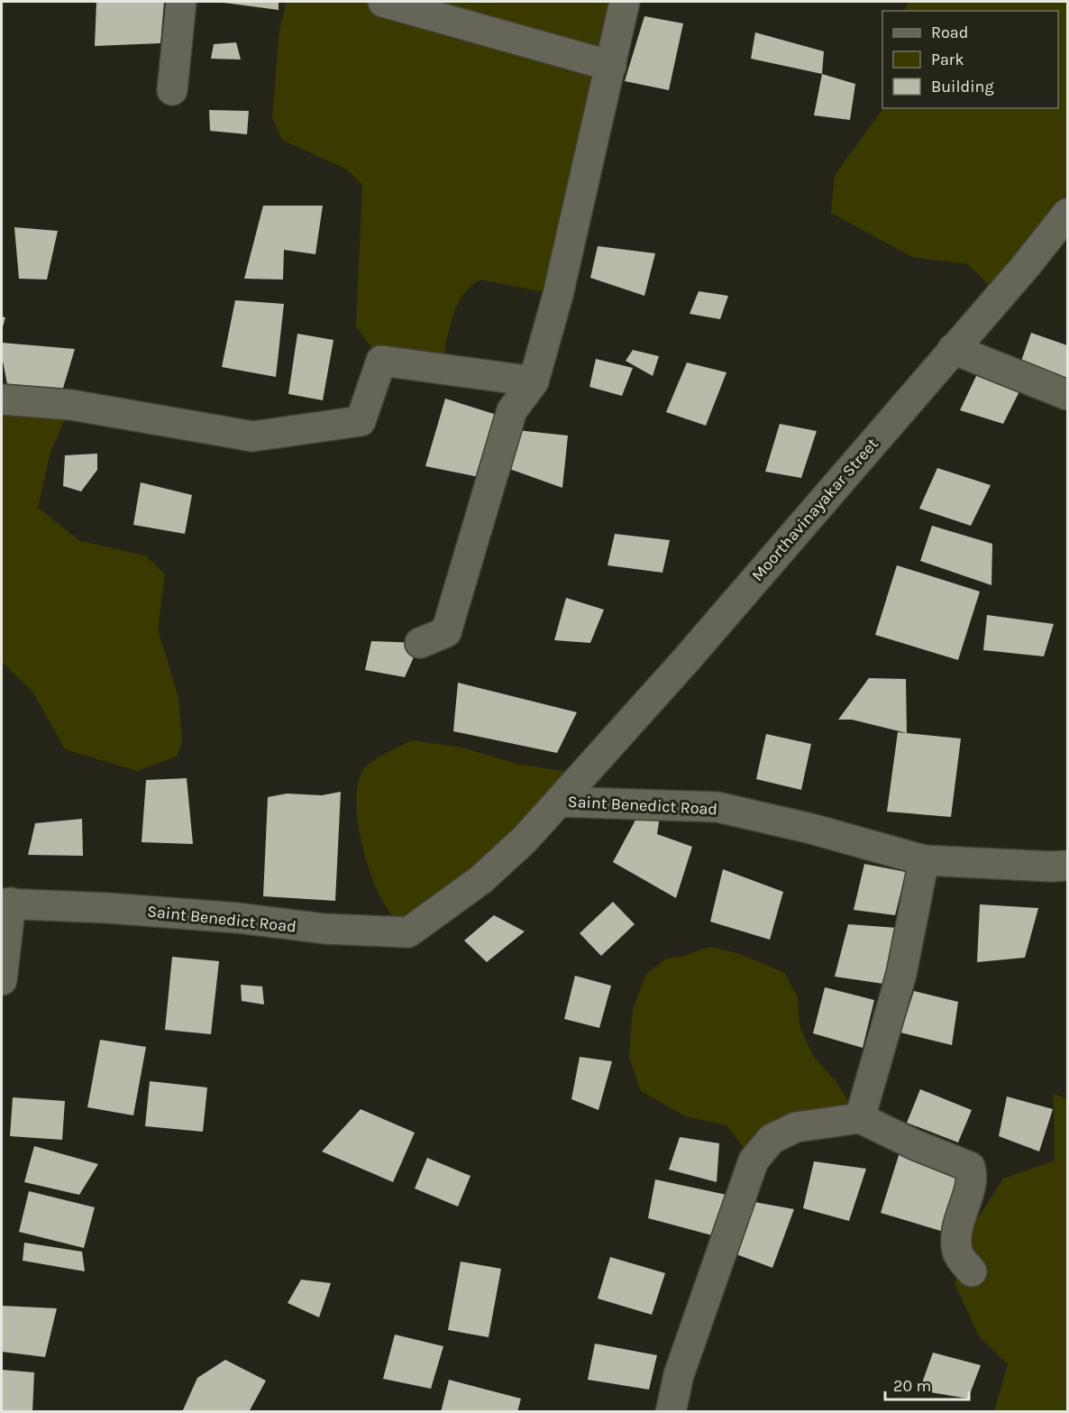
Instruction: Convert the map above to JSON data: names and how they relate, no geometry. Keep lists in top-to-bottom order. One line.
{"streets":{"street":["Moorthavinayakar Street","Saint Benedict Road"]},"crossings":[["Moorthavinayakar Street","Saint Benedict Road"]],"legend":["Road","Park","Building"],"scale_bar":"20 m"}
